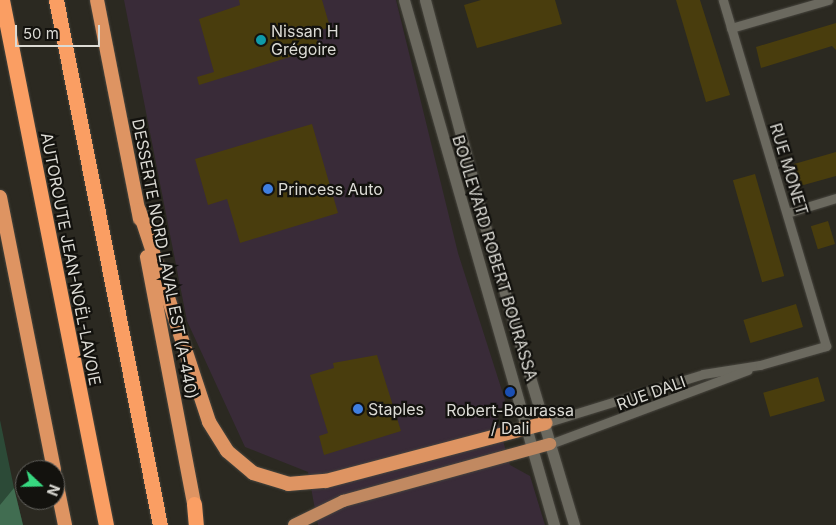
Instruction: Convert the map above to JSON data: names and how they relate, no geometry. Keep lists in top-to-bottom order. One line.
{"streets":{"highway":["AUTOROUTE JEAN-NOËL-LAVOIE","DESSERTE NORD LAVAL EST (A-440)"],"street":["RUE MONET","BOULEVARD ROBERT BOURASSA","RUE DALI"]},"crossings":[["RUE MONET","RUE DALI"],["BOULEVARD ROBERT BOURASSA","RUE DALI"]],"places":["Nissan H Grégoire","Princess Auto","Robert-Bourassa / Dali","Staples"],"scale_bar":"50 m","north":"right"}
